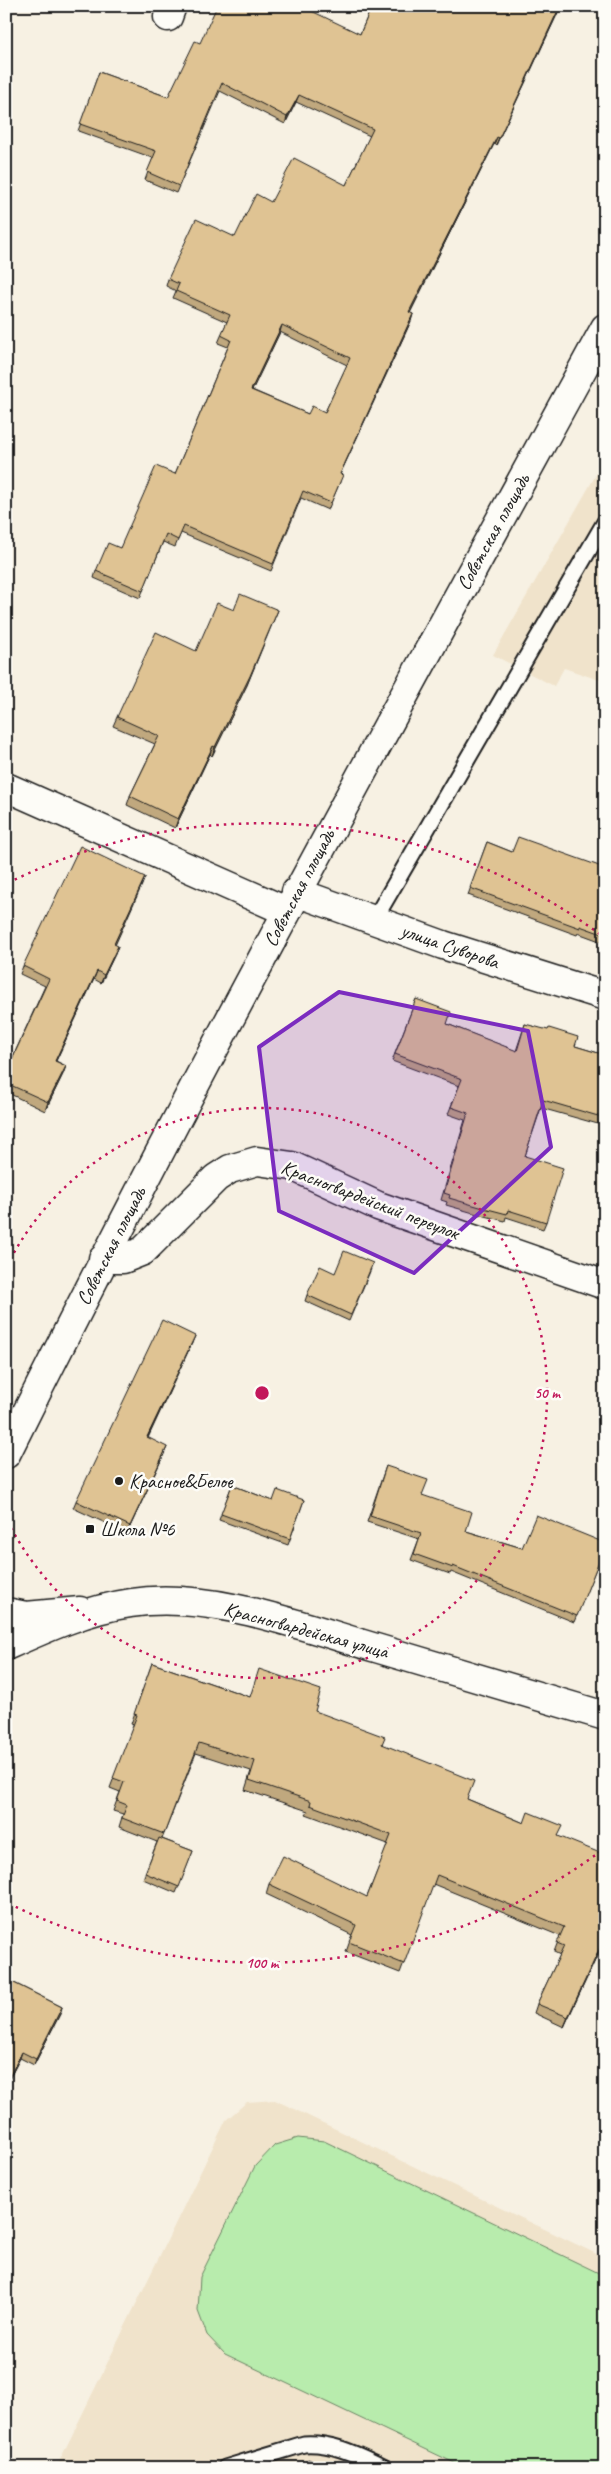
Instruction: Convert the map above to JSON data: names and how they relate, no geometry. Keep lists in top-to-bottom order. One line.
{"streets":{"street":["Советская площадь","улица Суворова","Красногвардейский переулок","Красногвардейская улица"]},"crossings":[["Советская площадь","улица Суворова"],["Советская площадь","Красногвардейский переулок"]],"places":{"other":["Красное&Белое"],"transit":["Школа №6"]},"rings":["50 m","100 m"]}
